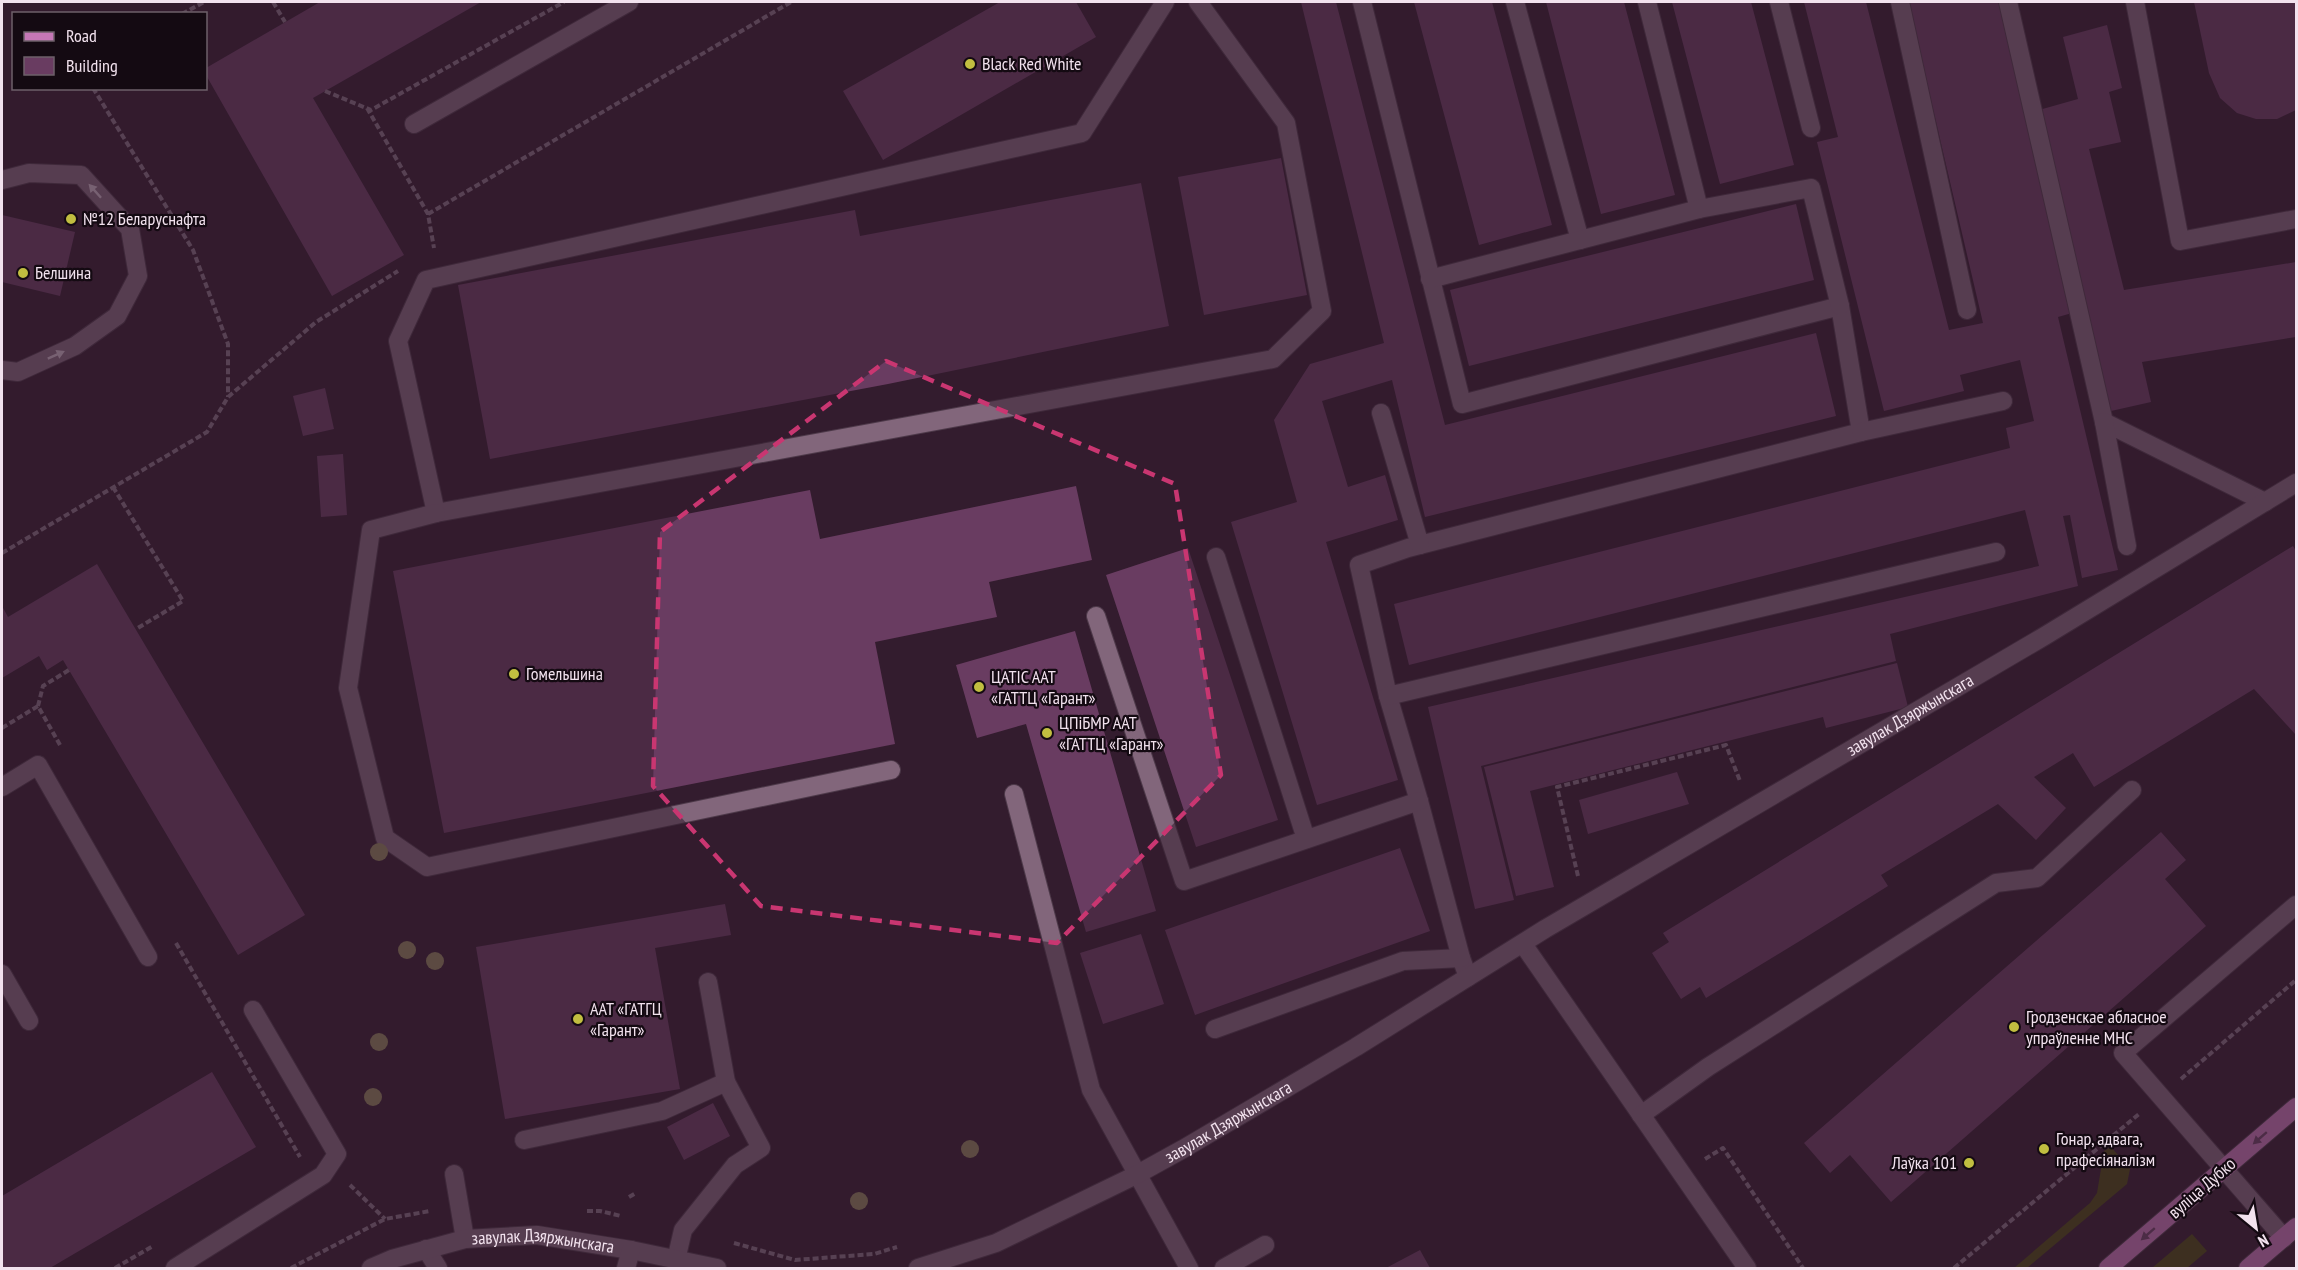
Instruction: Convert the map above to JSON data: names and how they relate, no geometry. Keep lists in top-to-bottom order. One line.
{"streets":{"main road":["вуліца Дубко"],"street":["завулак Дзяржынскага"]},"one_way":["вуліца Дубко"],"places":["Black Red White","№12 Беларуснафта","Белшина","Гомельшина","ЦАТІС ААТ «ГАТТЦ «Гарант»","ЦПіБМР ААТ «ГАТТЦ «Гарант»","ААТ «ГАТГЦ «Гарант»","Гродзенскае абласное упраўленне МНС","Гонар, адвага, прафесіяналізм","Лаўка 101"],"legend":["Road","Building"],"north":"bottom right"}
